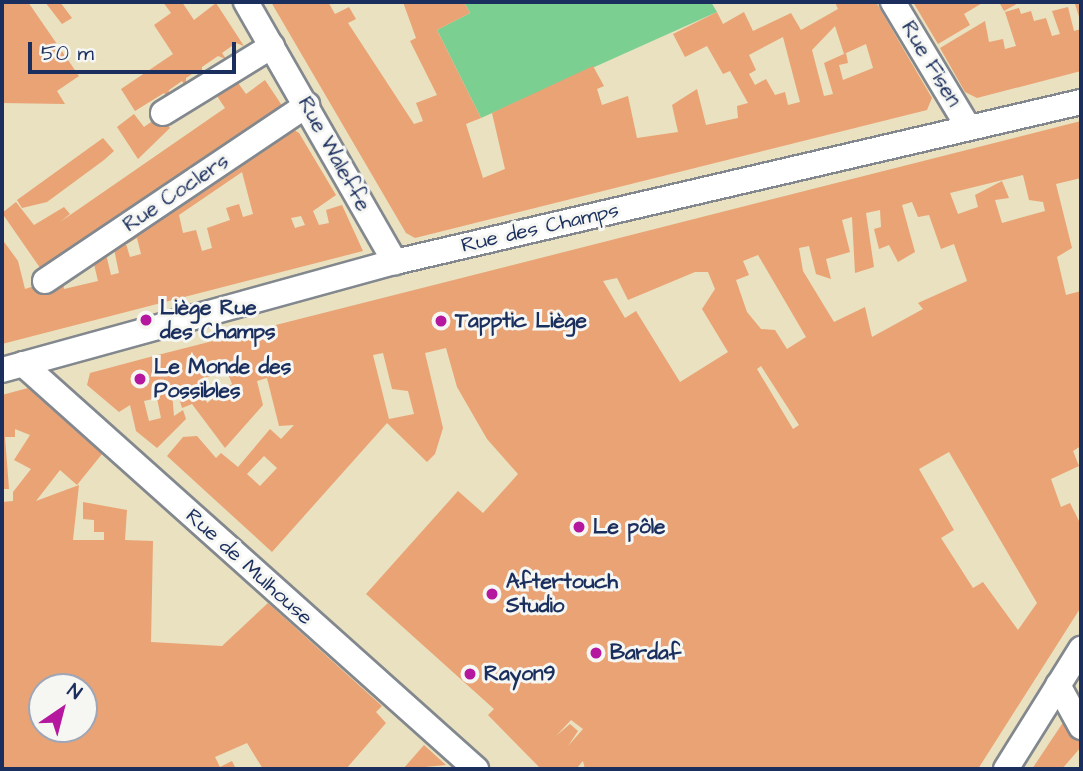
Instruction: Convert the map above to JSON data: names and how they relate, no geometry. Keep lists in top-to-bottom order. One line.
{"streets":{"street":["Rue Fisen","Rue Waleffe","Rue Coclers","Rue des Champs","Rue de Mulhouse"]},"crossings":[["Rue Fisen","Rue des Champs"],["Rue Waleffe","Rue Coclers"],["Rue Waleffe","Rue des Champs"],["Rue des Champs","Rue de Mulhouse"]],"places":["Liège Rue des Champs","Tapptic Liège","Le Monde des Possibles","Le pôle","Aftertouch Studio","Bardaf","Rayon9"],"scale_bar":"50 m","north":"top right"}
